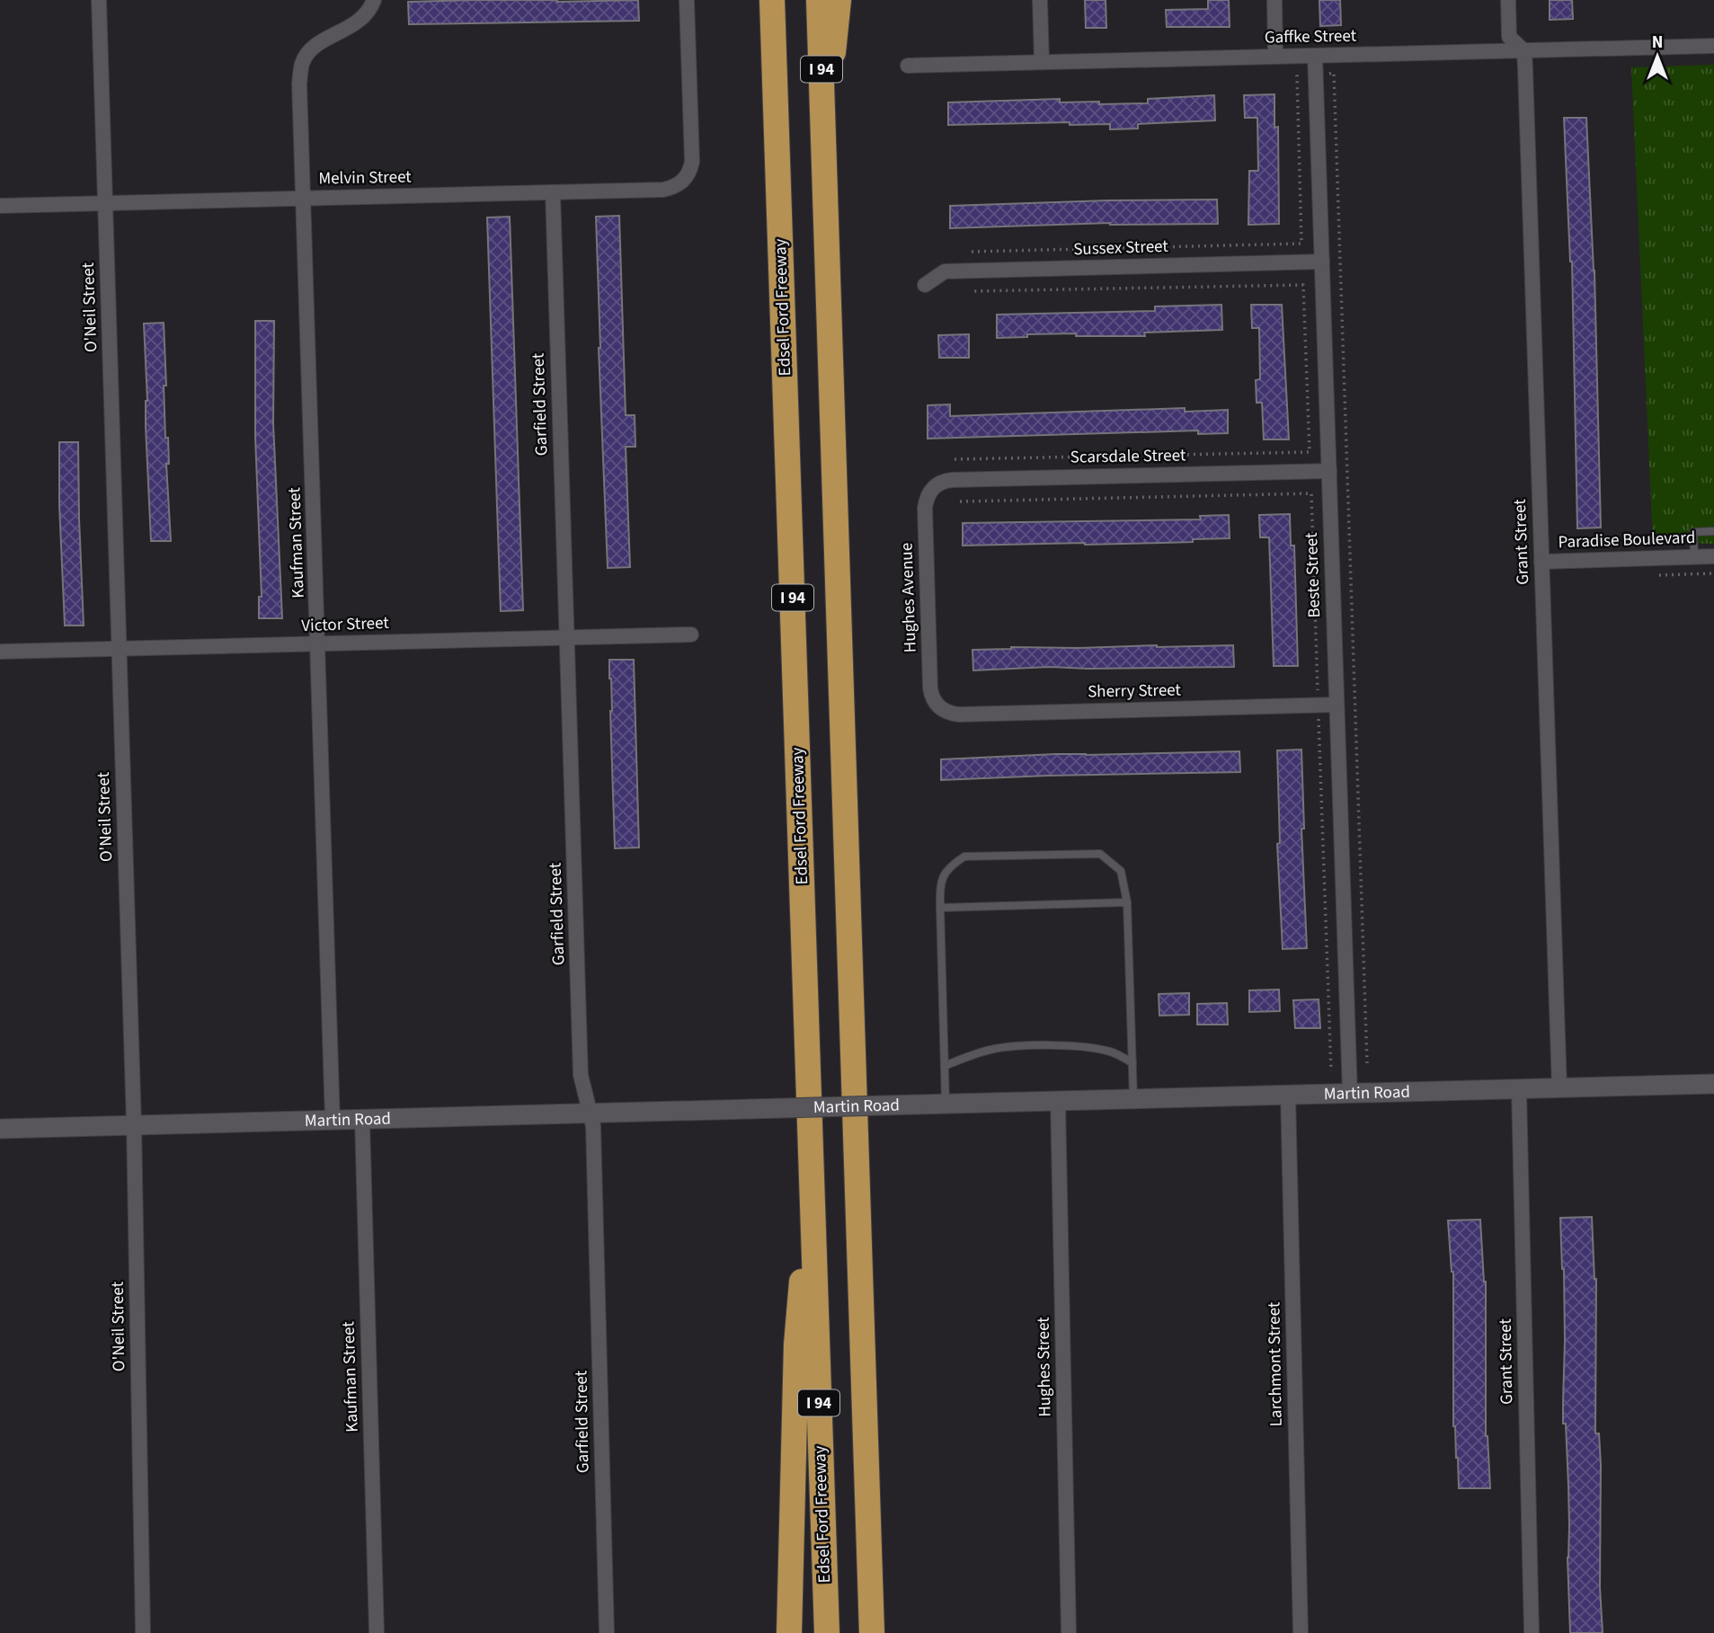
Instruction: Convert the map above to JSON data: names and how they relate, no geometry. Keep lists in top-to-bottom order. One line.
{"streets":{"highway":["I 94","Edsel Ford Freeway"],"street":["Gaffke Street","Melvin Street","Sussex Street","O'Neil Street","Garfield Street","Scarsdale Street","Paradise Boulevard","Grant Street","Kaufman Street","Beste Street","Hughes Avenue","Victor Street","Sherry Street","Martin Road","Larchmont Street","Hughes Street"]},"crossings":[["Gaffke Street","Grant Street"],["Gaffke Street","Beste Street"],["Melvin Street","O'Neil Street"],["Melvin Street","Garfield Street"],["Melvin Street","Kaufman Street"],["Sussex Street","Beste Street"],["O'Neil Street","Victor Street"],["O'Neil Street","Martin Road"],["Garfield Street","Victor Street"],["Garfield Street","Martin Road"],["Scarsdale Street","Beste Street"],["Scarsdale Street","Hughes Avenue"],["Paradise Boulevard","Grant Street"],["Grant Street","Martin Road"],["Kaufman Street","Victor Street"],["Kaufman Street","Martin Road"],["Beste Street","Sherry Street"],["Beste Street","Martin Road"],["Hughes Avenue","Sherry Street"],["Martin Road","Larchmont Street"],["Martin Road","Hughes Street"]],"north":"top"}
